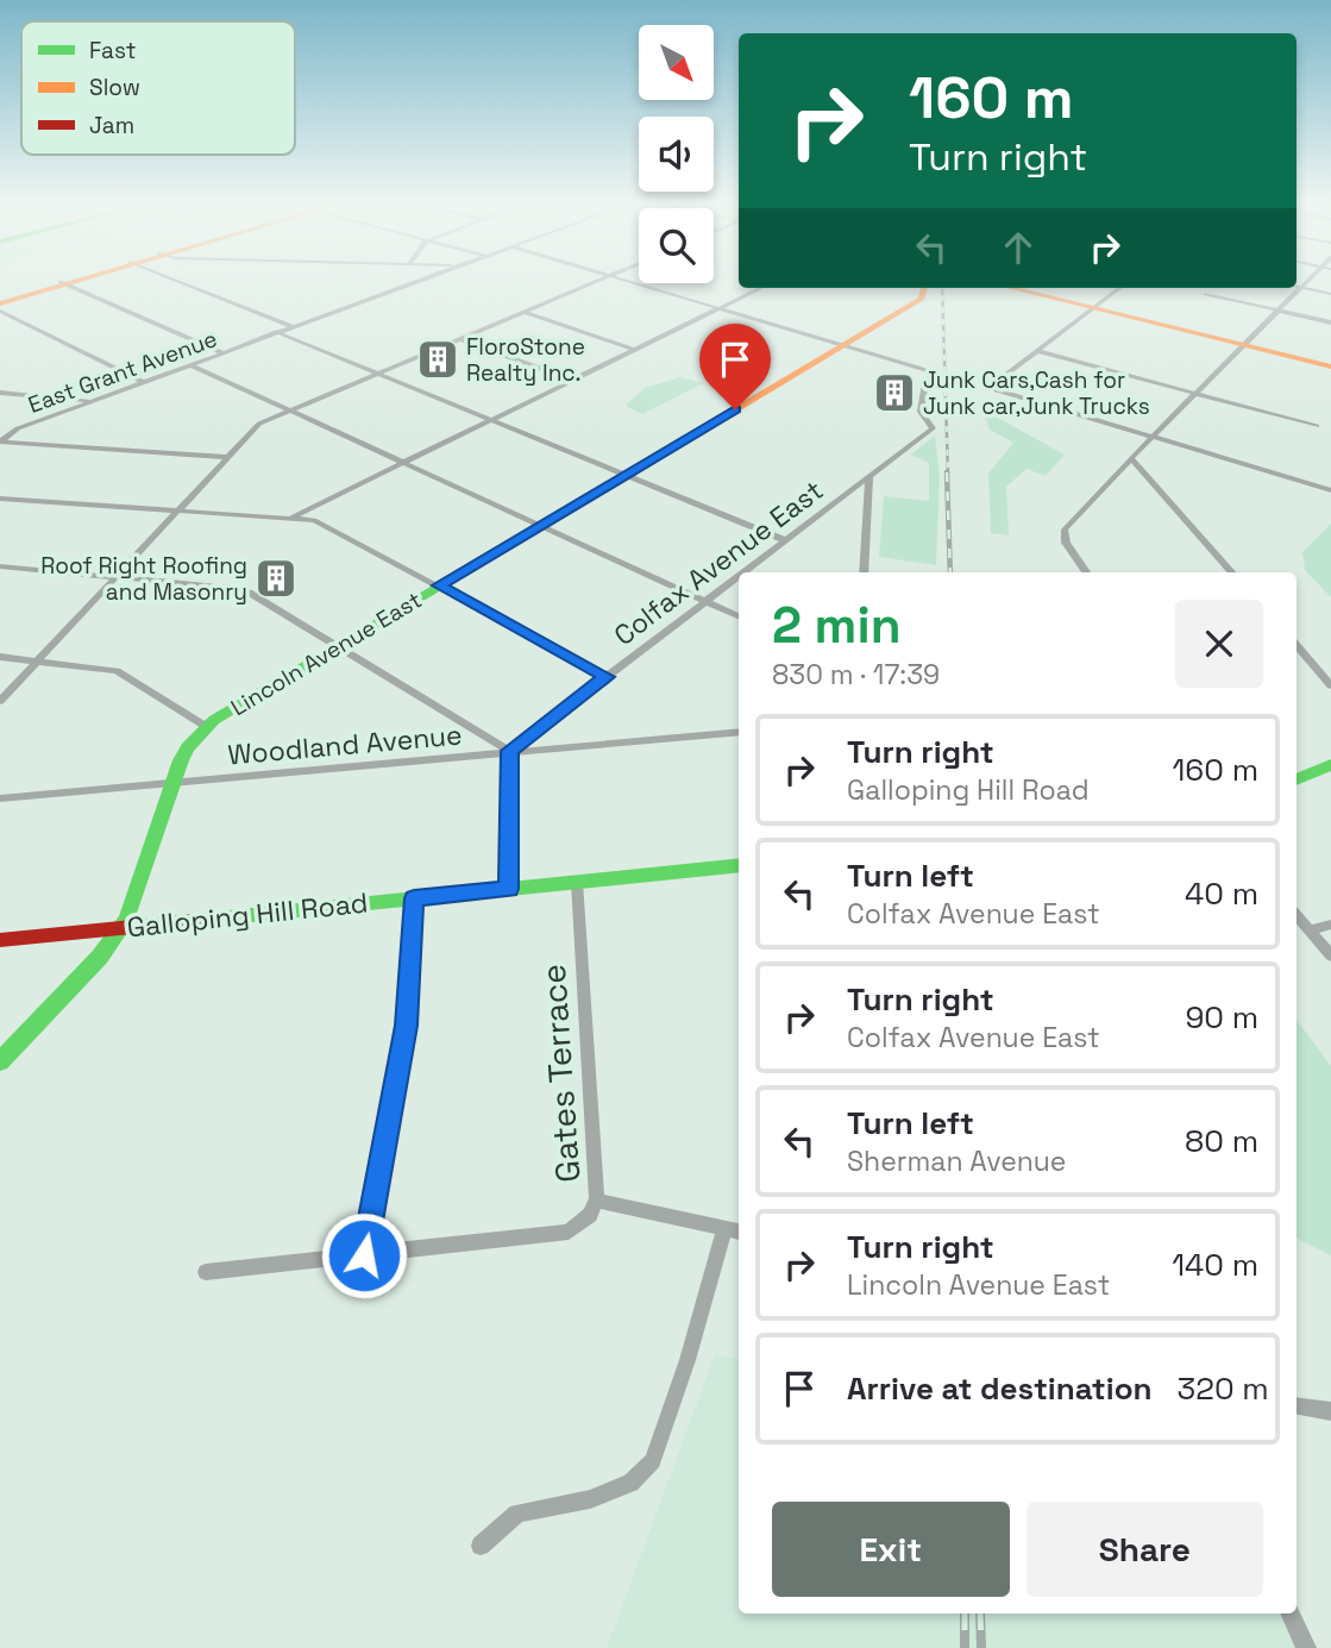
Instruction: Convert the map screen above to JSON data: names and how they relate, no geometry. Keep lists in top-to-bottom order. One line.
{"streets":{"street":["East Grant Avenue","Colfax Avenue East","Lincoln Avenue East","Woodland Avenue","Galloping Hill Road","Gates Terrace"]},"crossings":[["Colfax Avenue East","Lincoln Avenue East"],["Colfax Avenue East","Woodland Avenue"],["Lincoln Avenue East","Woodland Avenue"],["Lincoln Avenue East","Galloping Hill Road"],["Galloping Hill Road","Gates Terrace"]],"places":{"building":["FloroStone Realty Inc.","Junk Cars,Cash for Junk car,Junk Trucks","Roof Right Roofing and Masonry"]},"legend":["Fast","Slow","Jam"],"north":"bottom right","page":{"turn":["160 m","Turn right"],"heading":["2 min","830 m · 17:39"],"list":[{"name":"Turn right","note":"Galloping Hill Road","value":"160 m"},{"name":"Turn left","note":"Colfax Avenue East","value":"40 m"},{"name":"Turn right","note":"Colfax Avenue East","value":"90 m"},{"name":"Turn left","note":"Sherman Avenue","value":"80 m"},{"name":"Turn right","note":"Lincoln Avenue East","value":"140 m"},{"name":"Arrive at destination","value":"320 m"}],"buttons":["Exit","Share"]}}
